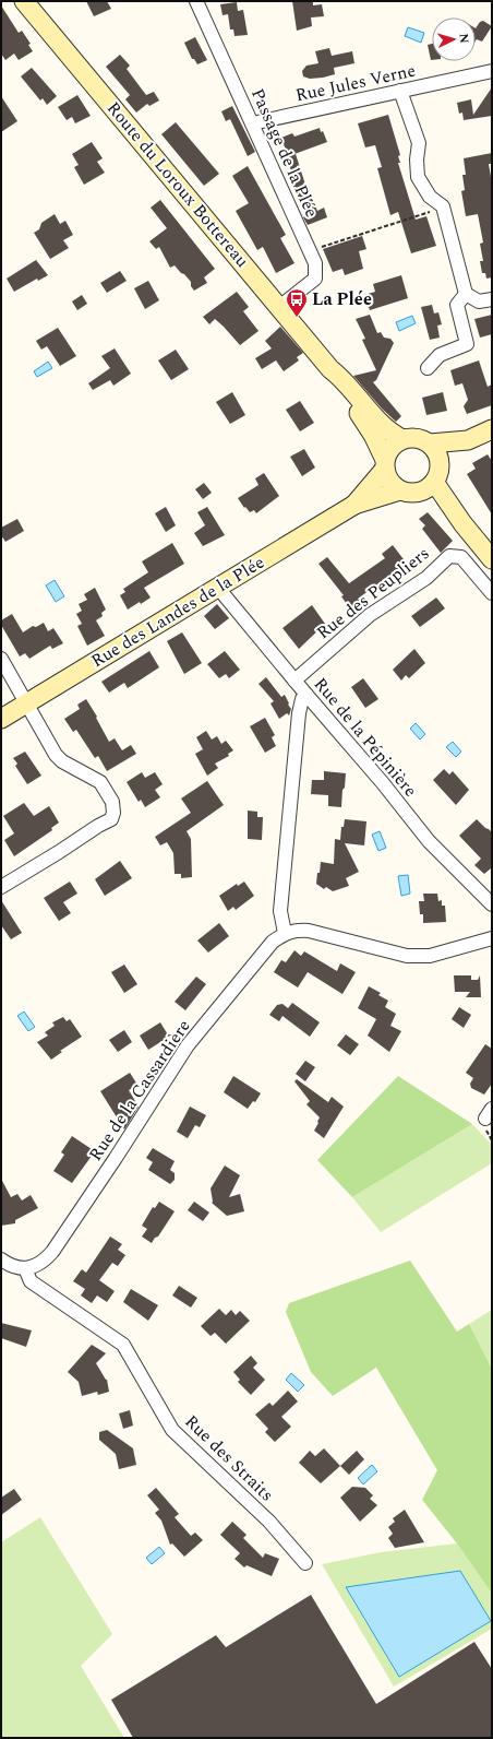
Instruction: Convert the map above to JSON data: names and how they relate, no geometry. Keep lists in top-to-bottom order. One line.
{"streets":{"main road":["Route du Loroux Bottereau","Rue des Landes de la Plée"],"street":["Rue Jules Verne","Passage de la Plée","Rue des Peupliers","Rue de la Pépinière","Rue de la Cassardière","Rue des Straits"]},"crossings":[["Rue Jules Verne","Passage de la Plée"],["Passage de la Plée","Route du Loroux Bottereau"],["Rue des Peupliers","Rue de la Pépinière"],["Rue des Landes de la Plée","Rue de la Pépinière"],["Rue de la Cassardière","Rue des Straits"]],"places":{"bus stop":["La Plée"]},"north":"right"}
